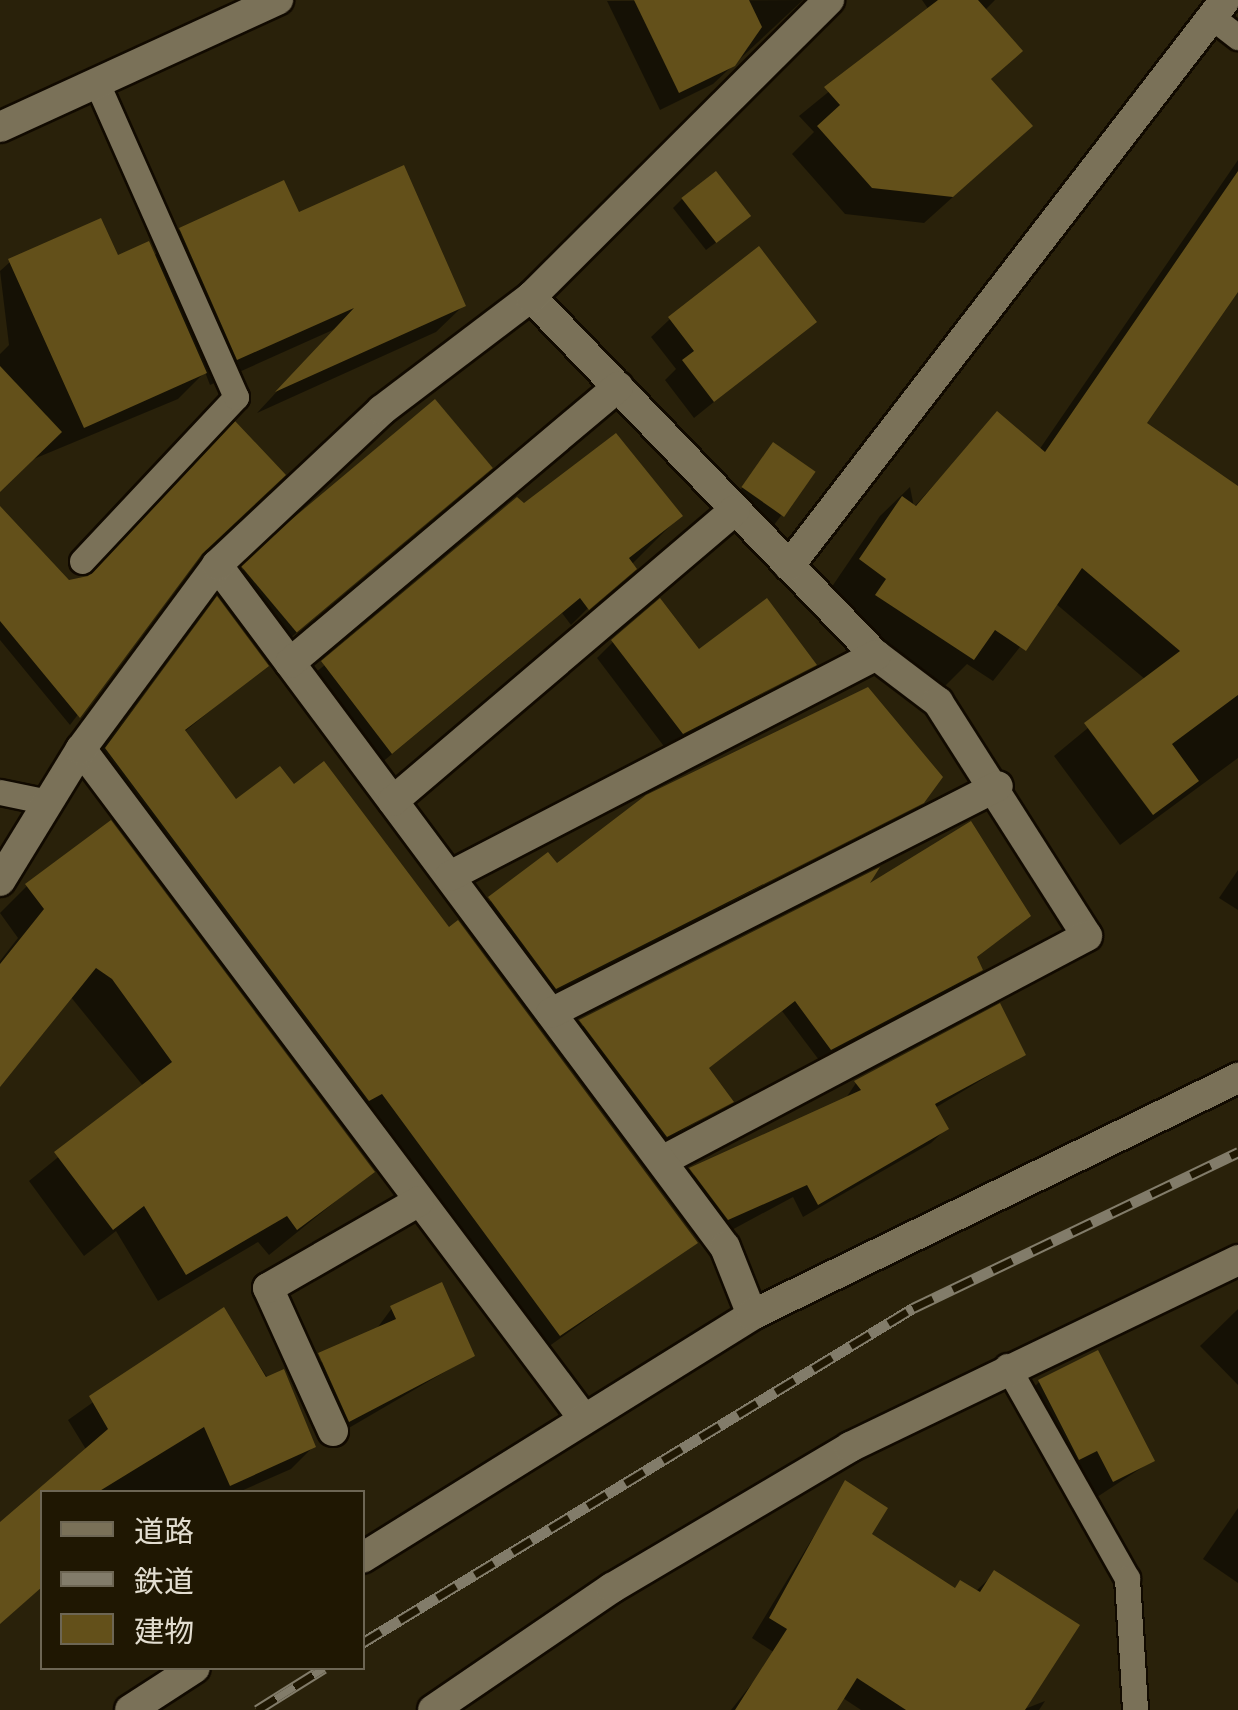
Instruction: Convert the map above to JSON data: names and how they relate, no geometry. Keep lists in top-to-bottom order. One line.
{"legend":["道路","鉄道","建物"]}
